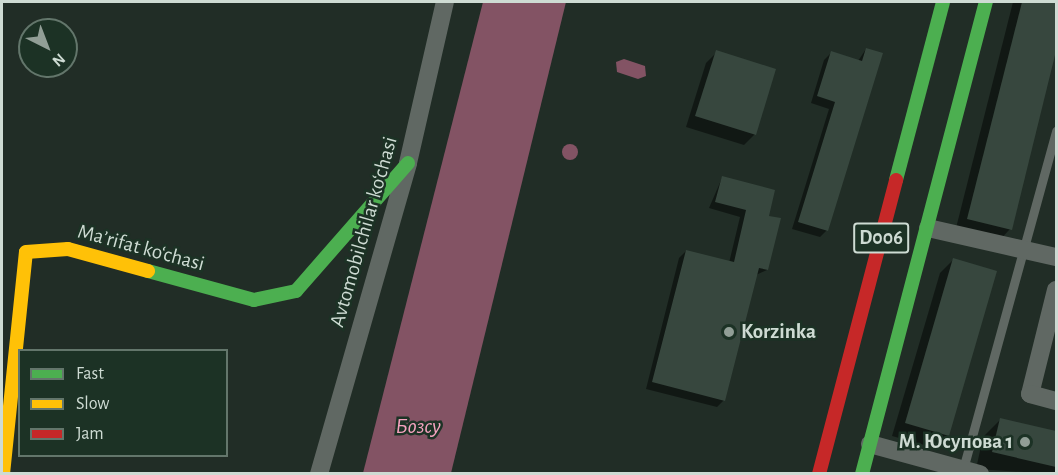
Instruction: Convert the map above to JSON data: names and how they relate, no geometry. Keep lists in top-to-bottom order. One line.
{"streets":{"main road":["D006","Maʼrifat ko‘chasi"],"street":["Avtomobilchilar ko‘chasi"]},"crossings":[["Avtomobilchilar ko‘chasi","Maʼrifat ko‘chasi"]],"water":["Бозсу"],"places":["Korzinka","М. Юсупова 1"],"legend":["Fast","Slow","Jam"],"north":"bottom right"}
